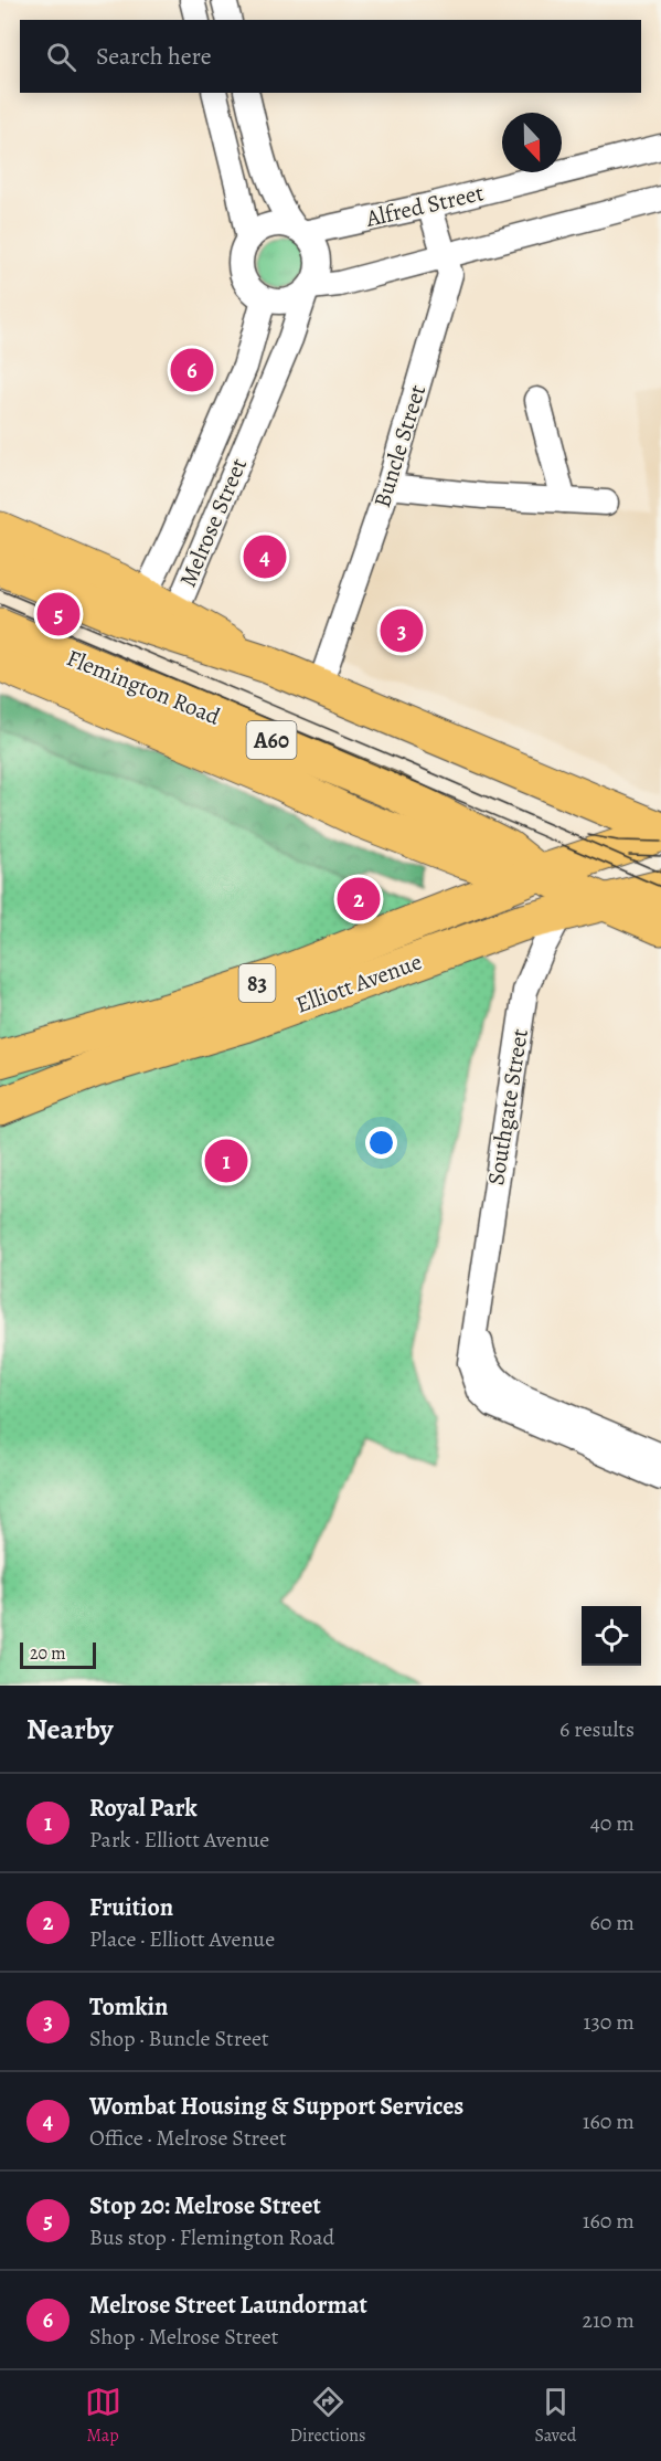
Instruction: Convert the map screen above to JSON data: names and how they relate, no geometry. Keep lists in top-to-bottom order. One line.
{"streets":{"main road":["Flemington Road","A60","83","Elliott Avenue"],"street":["Alfred Street","Buncle Street","Melrose Street","Southgate Street"]},"crossings":[["Alfred Street","Buncle Street"],["Alfred Street","Melrose Street"],["Flemington Road","83"],["Flemington Road","Elliott Avenue"],["83","Elliott Avenue"],["Elliott Avenue","Southgate Street"]],"scale_bar":"20 m","north":"bottom","page":{"search":"Search here","pins":["6","4","5","3","2","1"],"scale":"20 m","heading":["Nearby","6 results"],"list":[{"mark":"1","name":"Royal Park","note":"Park · Elliott Avenue","value":"40 m"},{"mark":"2","name":"Fruition","note":"Place · Elliott Avenue","value":"60 m"},{"mark":"3","name":"Tomkin","note":"Shop · Buncle Street","value":"130 m"},{"mark":"4","name":"Wombat Housing & Support Services","note":"Office · Melrose Street","value":"160 m"},{"mark":"5","name":"Stop 20: Melrose Street","note":"Bus stop · Flemington Road","value":"160 m"},{"mark":"6","name":"Melrose Street Laundormat","note":"Shop · Melrose Street","value":"210 m"}],"nav":["Map","Directions","Saved"]}}
